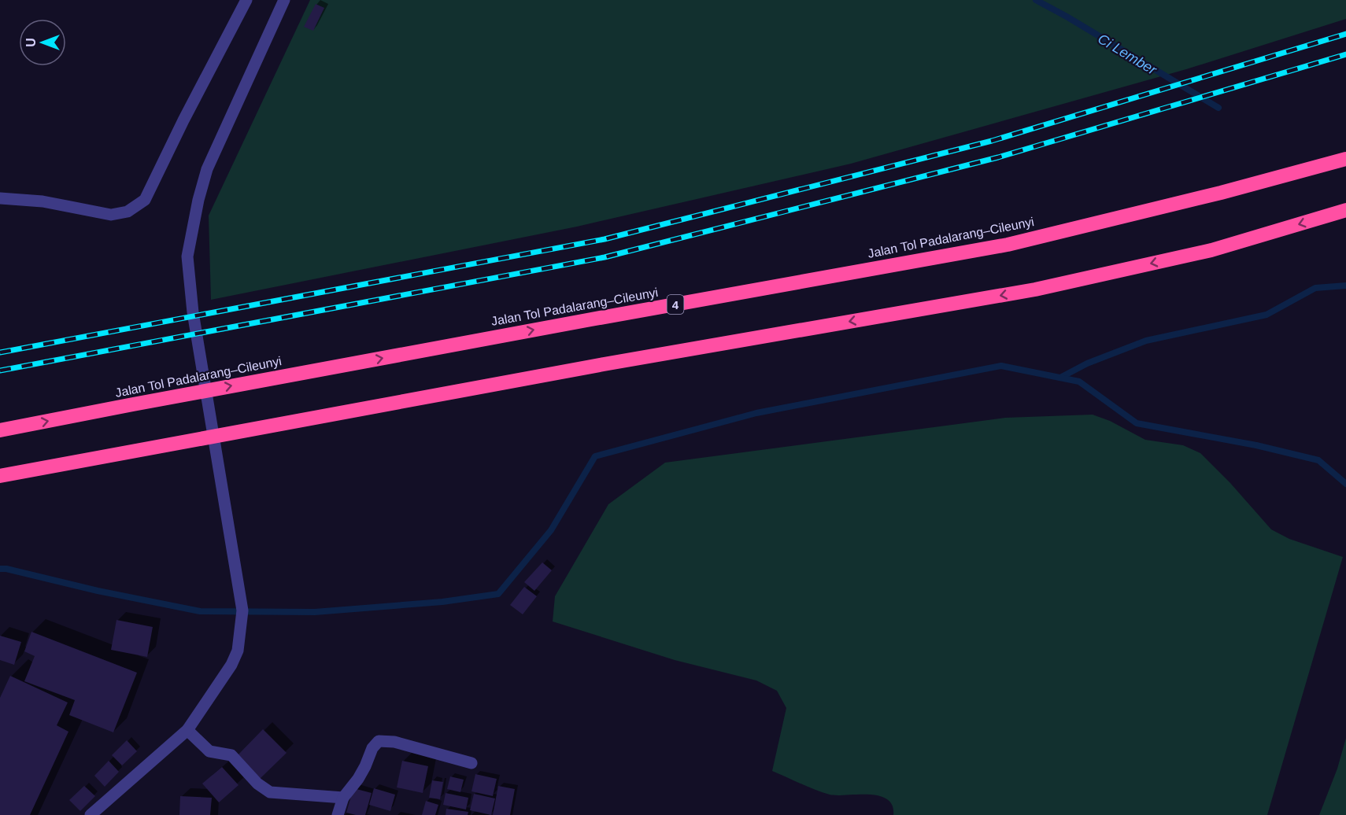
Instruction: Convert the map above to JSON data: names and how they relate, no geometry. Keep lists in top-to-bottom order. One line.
{"streets":{"highway":["Jalan Tol Padalarang–Cileunyi","4"]},"water":["Ci Lember"],"north":"left"}
